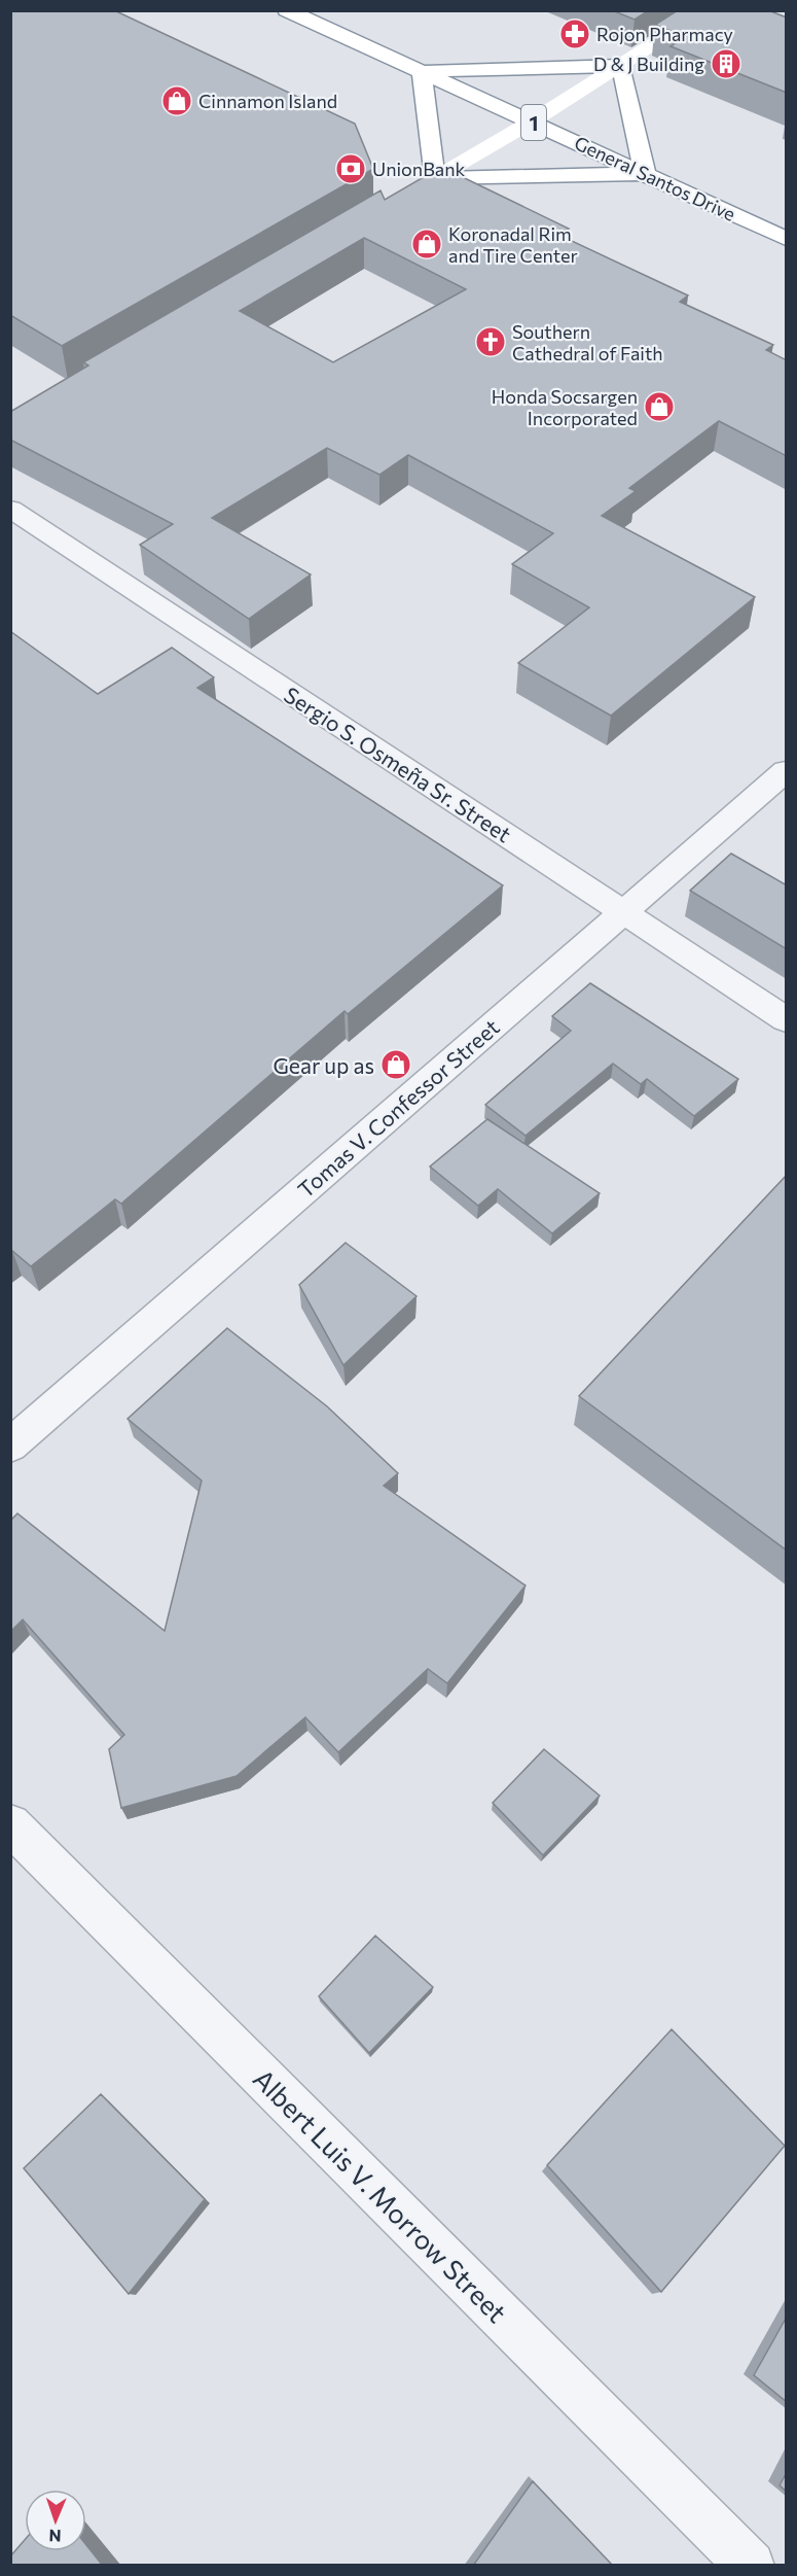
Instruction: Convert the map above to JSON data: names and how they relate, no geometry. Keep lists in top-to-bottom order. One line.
{"streets":{"main road":["1","General Santos Drive"],"street":["Sergio S. Osmeña Sr. Street","Tomas V. Confessor Street","Albert Luis V. Morrow Street"]},"crossings":[["Sergio S. Osmeña Sr. Street","Tomas V. Confessor Street"]],"places":{"pharmacy":["Rojon Pharmacy"],"building":["D & J Building"],"shop":["Cinnamon Island","Koronadal Rim and Tire Center","Honda Socsargen Incorporated","Gear up as"],"bank":["UnionBank"],"church":["Southern Cathedral of Faith"]},"north":"bottom"}
